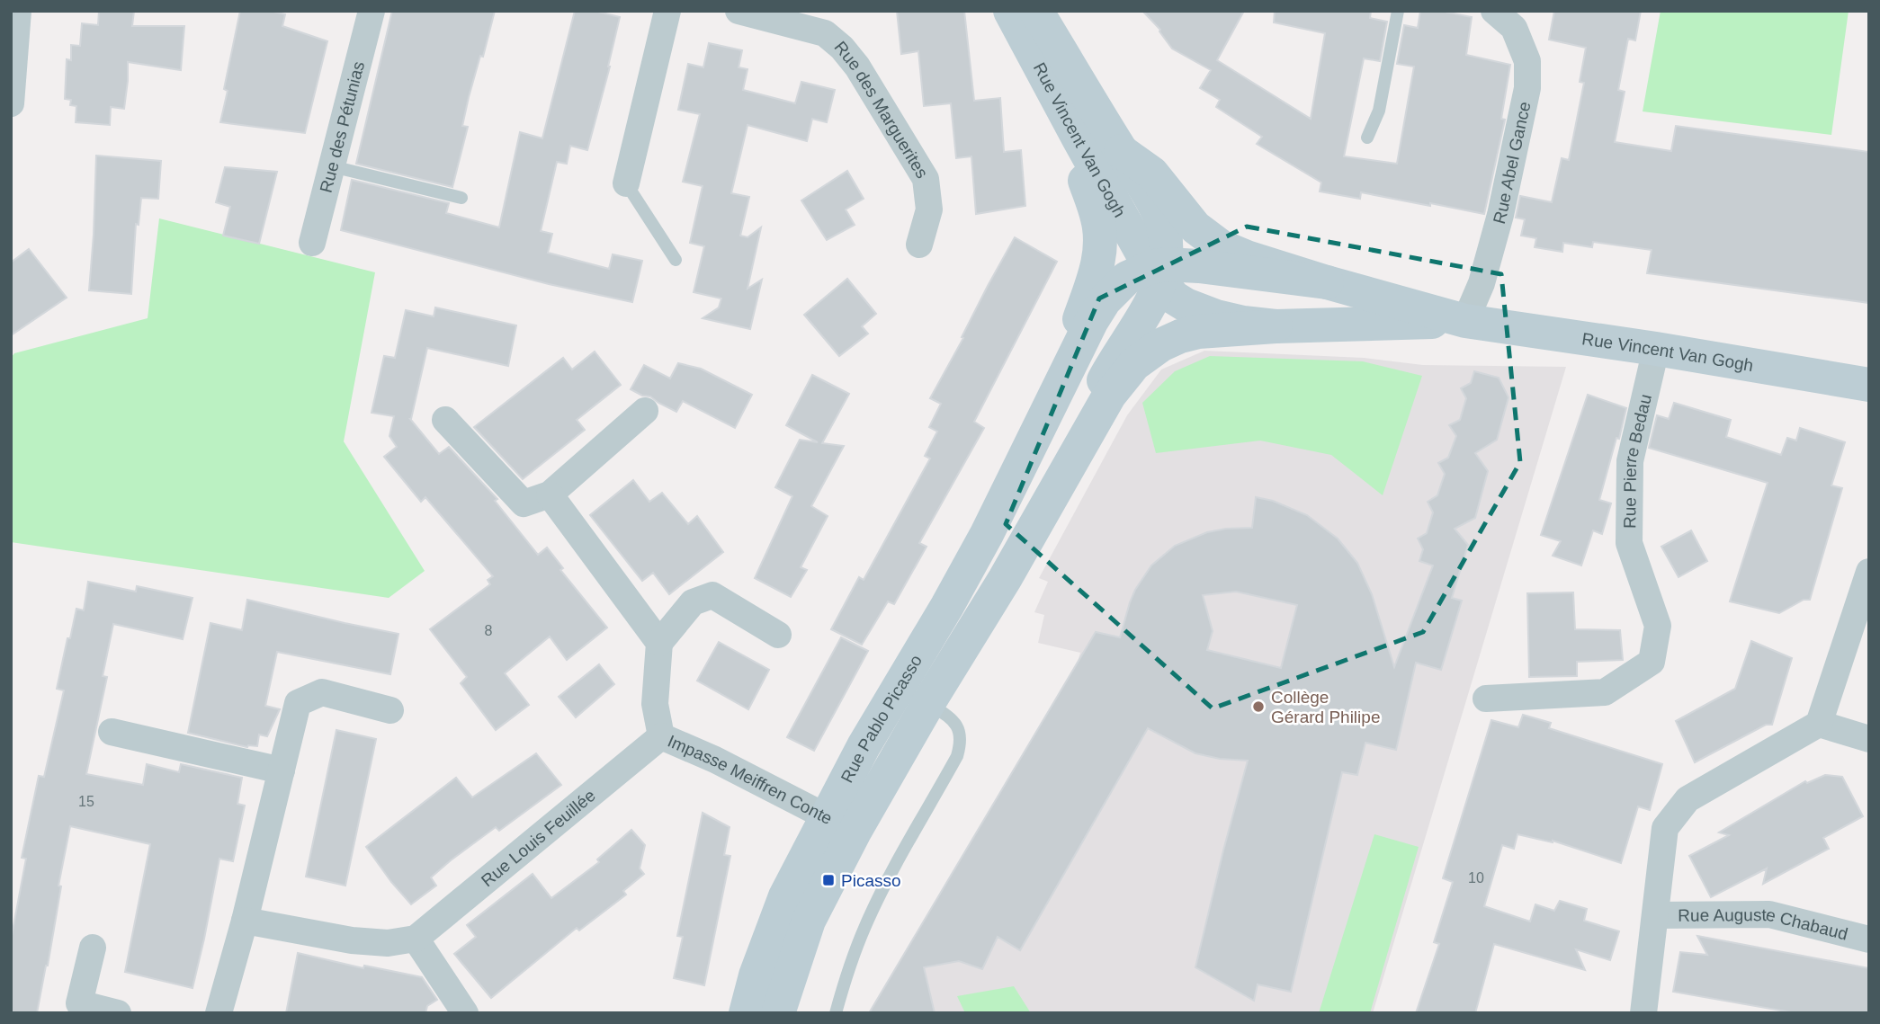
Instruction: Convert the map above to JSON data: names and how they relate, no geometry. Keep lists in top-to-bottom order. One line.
{"streets":{"street":["Rue des Marguerites","Rue des Pétunias","Rue Vincent Van Gogh","Rue Abel Gance","Rue Pierre Bedau","Rue Pablo Picasso","Impasse Meiffren Conte","Rue Louis Feuillée","Rue Auguste Chabaud"]},"crossings":[["Rue Vincent Van Gogh","Rue Abel Gance"],["Rue Vincent Van Gogh","Rue Pierre Bedau"],["Rue Vincent Van Gogh","Rue Pablo Picasso"],["Rue Pablo Picasso","Impasse Meiffren Conte"],["Impasse Meiffren Conte","Rue Louis Feuillée"]],"places":{"other":["Collège Gérard Philipe"],"transit":["Picasso"]},"house_numbers":["8","15","10"]}
